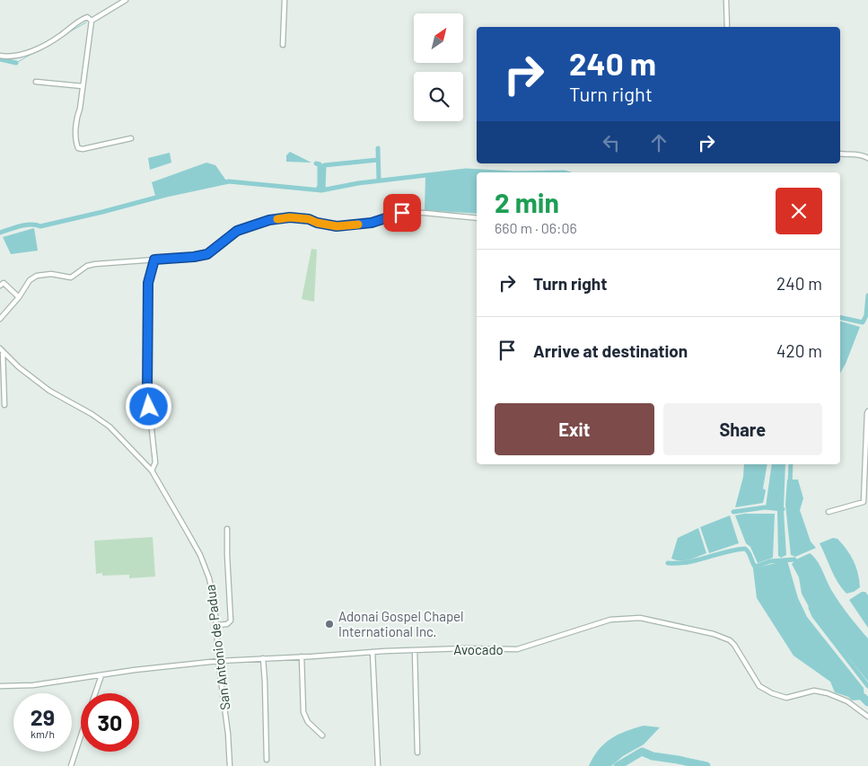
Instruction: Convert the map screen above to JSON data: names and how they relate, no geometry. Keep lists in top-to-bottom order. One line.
{"streets":{"street":["San Antonio de Padua","Avocado"]},"crossings":[["San Antonio de Padua","Avocado"]],"places":["Adonai Gospel Chapel International Inc."],"north":"top right","page":{"turn":["240 m","Turn right"],"heading":["2 min","660 m · 06:06"],"list":[{"name":"Turn right","value":"240 m"},{"name":"Arrive at destination","value":"420 m"}],"buttons":["Exit","Share"],"speed":"29 km/h","limit":"30"}}
